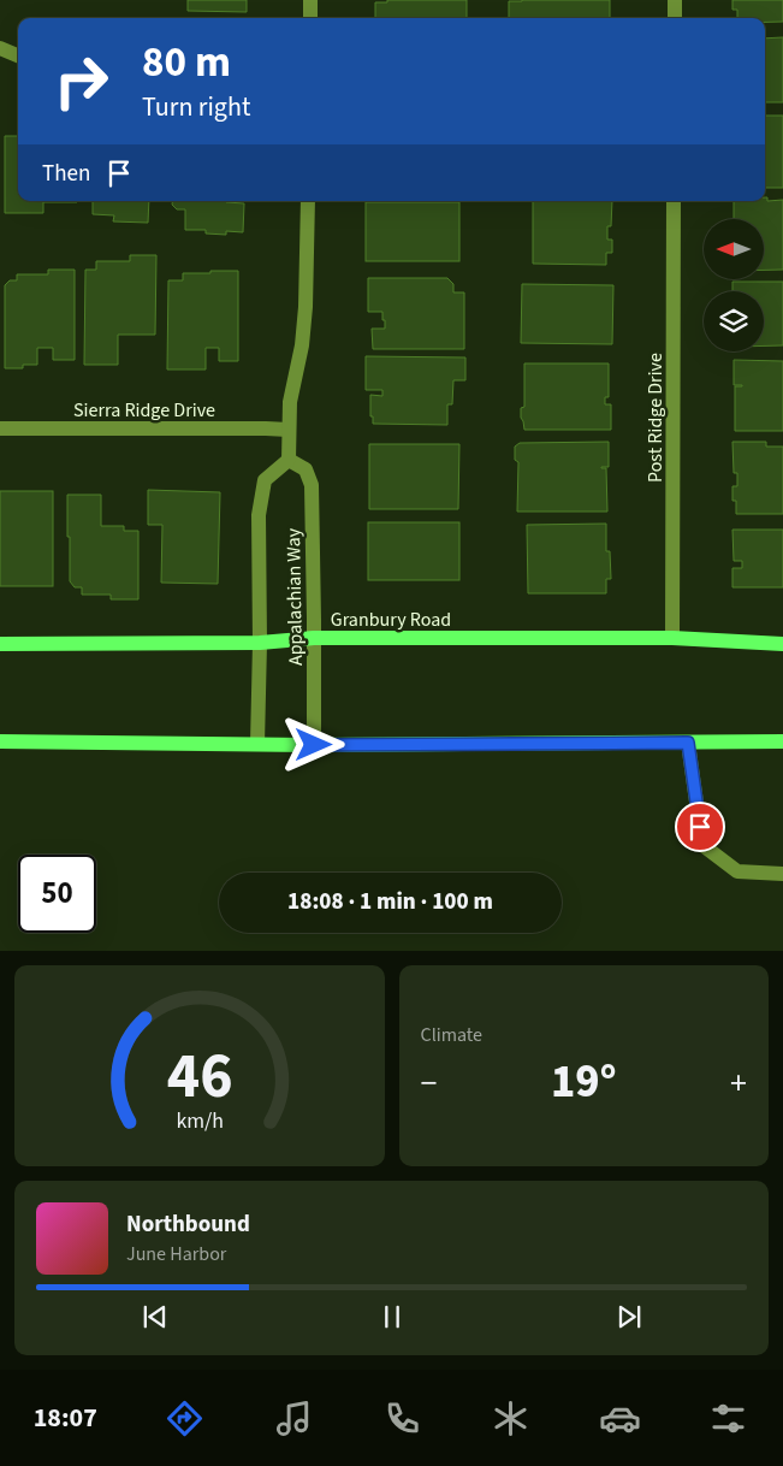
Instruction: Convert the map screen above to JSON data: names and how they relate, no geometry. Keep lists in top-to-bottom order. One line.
{"streets":{"main road":["Granbury Road"],"street":["Sierra Ridge Drive","Post Ridge Drive","Appalachian Way"]},"crossings":[["Post Ridge Drive","Granbury Road"],["Appalachian Way","Granbury Road"]],"north":"left","page":{"turn":["80 m","Turn right"],"then":"Then","limit":"50","trip":"18:08 · 1 min · 100 m","tile":"Climate","heat":["−","19°","+"],"song":["Northbound","June Harbor"],"tabs":"18:07","gauge":["46","km/h"]}}
